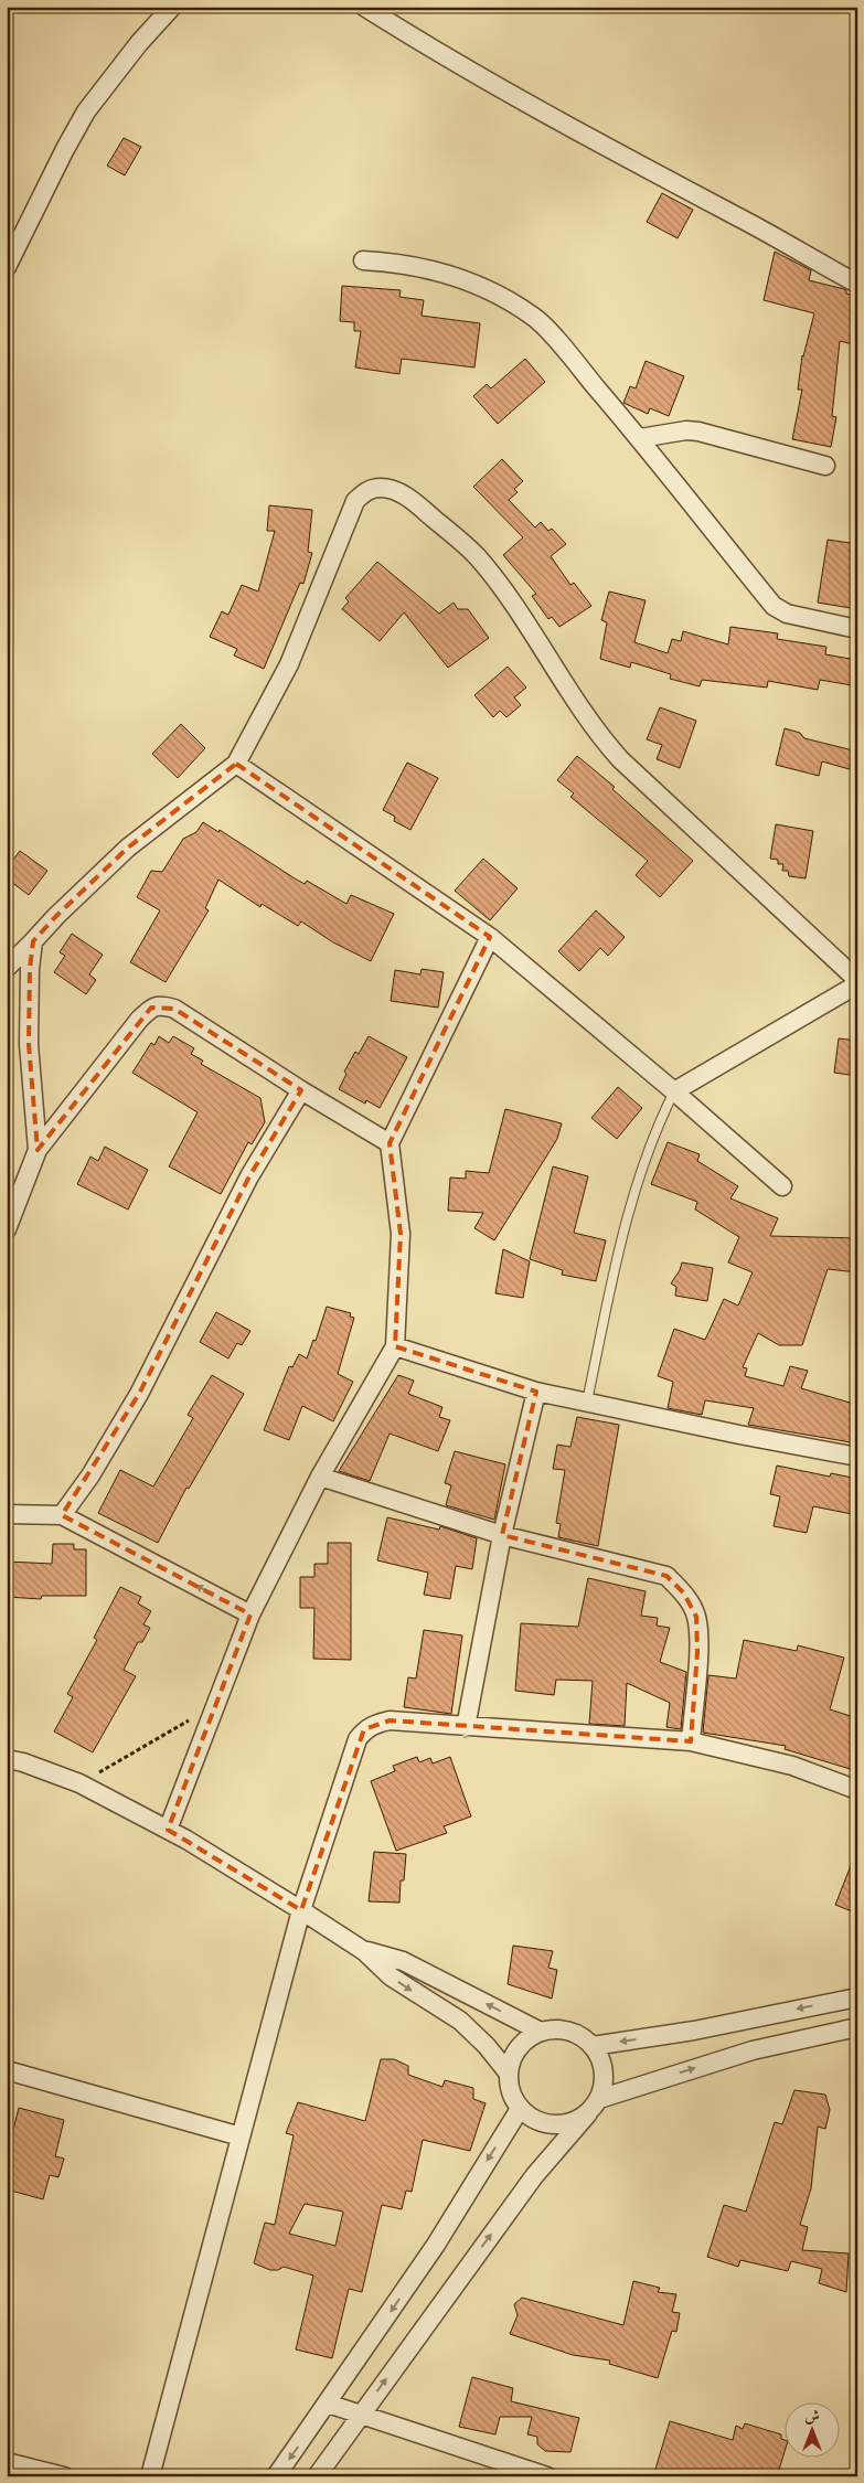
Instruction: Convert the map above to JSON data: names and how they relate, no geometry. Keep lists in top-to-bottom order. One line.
{"north":"top"}
